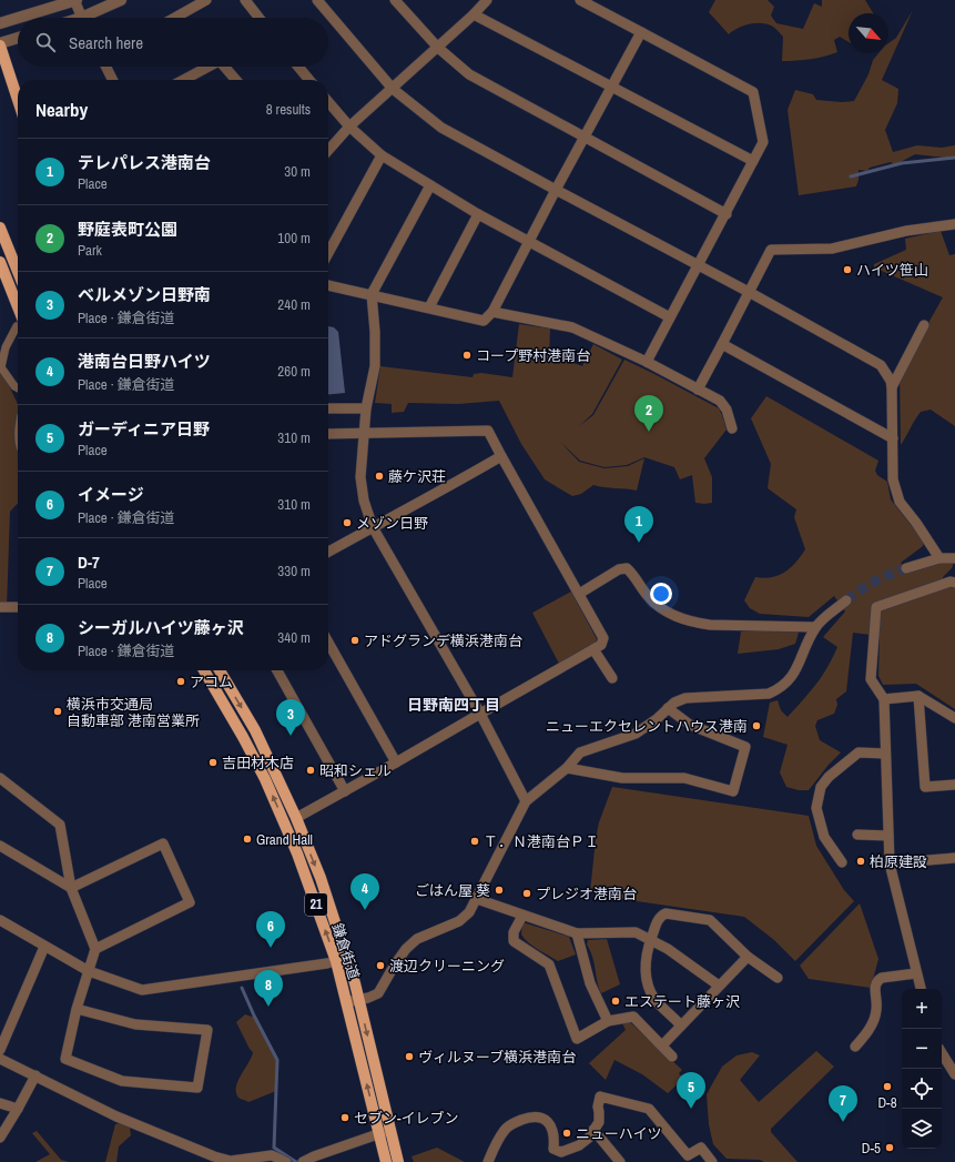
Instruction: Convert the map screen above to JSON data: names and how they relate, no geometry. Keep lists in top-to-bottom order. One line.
{"streets":{"main road":["21","鎌倉街道"]},"districts":["日野南四丁目"],"places":["ハイツ笹山","コープ野村港南台","藤ケ沢荘","メゾン日野","アドグランデ横浜港南台","アコム","横浜市交通局 自動車部 港南営業所","ニューエクセレントハウス港南","吉田材木店","昭和シェル","Grand Hall","Ｔ．Ｎ港南台ＰＩ","柏原建設","ごはん屋 葵","プレジオ港南台","渡辺クリーニング","エステート藤ヶ沢","ヴィルヌーブ横浜港南台","D-8","セブン-イレブン","ニューハイツ","D-5"],"north":"bottom right","page":{"search":"Search here","heading":["Nearby","8 results"],"list":[{"mark":"1","name":"テレパレス港南台","note":"Place","value":"30 m"},{"mark":"2","name":"野庭表町公園","note":"Park","value":"100 m"},{"mark":"3","name":"ベルメゾン日野南","note":"Place · 鎌倉街道","value":"240 m"},{"mark":"4","name":"港南台日野ハイツ","note":"Place · 鎌倉街道","value":"260 m"},{"mark":"5","name":"ガーディニア日野","note":"Place","value":"310 m"},{"mark":"6","name":"イメージ","note":"Place · 鎌倉街道","value":"310 m"},{"mark":"7","name":"D-7","note":"Place","value":"330 m"},{"mark":"8","name":"シーガルハイツ藤ヶ沢","note":"Place · 鎌倉街道","value":"340 m"}],"pins":["2","1","3","4","6","8","5","7"],"map_buttons":["+","−"]}}
